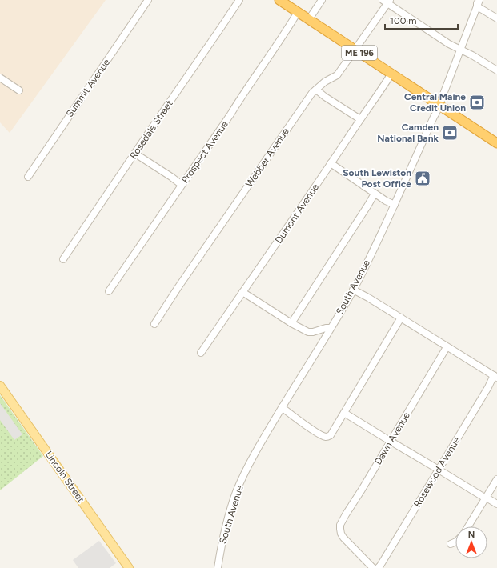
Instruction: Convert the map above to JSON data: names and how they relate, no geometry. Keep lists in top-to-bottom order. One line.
{"streets":{"highway":["ME 196"],"main road":["Lincoln Street"],"street":["Summit Avenue","Rosedale Street","Prospect Avenue","Webber Avenue","Dumont Avenue","South Avenue","Dawn Avenue","Rosewood Avenue"]},"crossings":[["ME 196","Prospect Avenue"],["ME 196","Webber Avenue"],["ME 196","Dumont Avenue"],["ME 196","South Avenue"]],"places":{"bank":["Central Maine Credit Union","Camden National Bank"],"public building":["South Lewiston Post Office"]},"scale_bar":"100 m","north":"top"}
